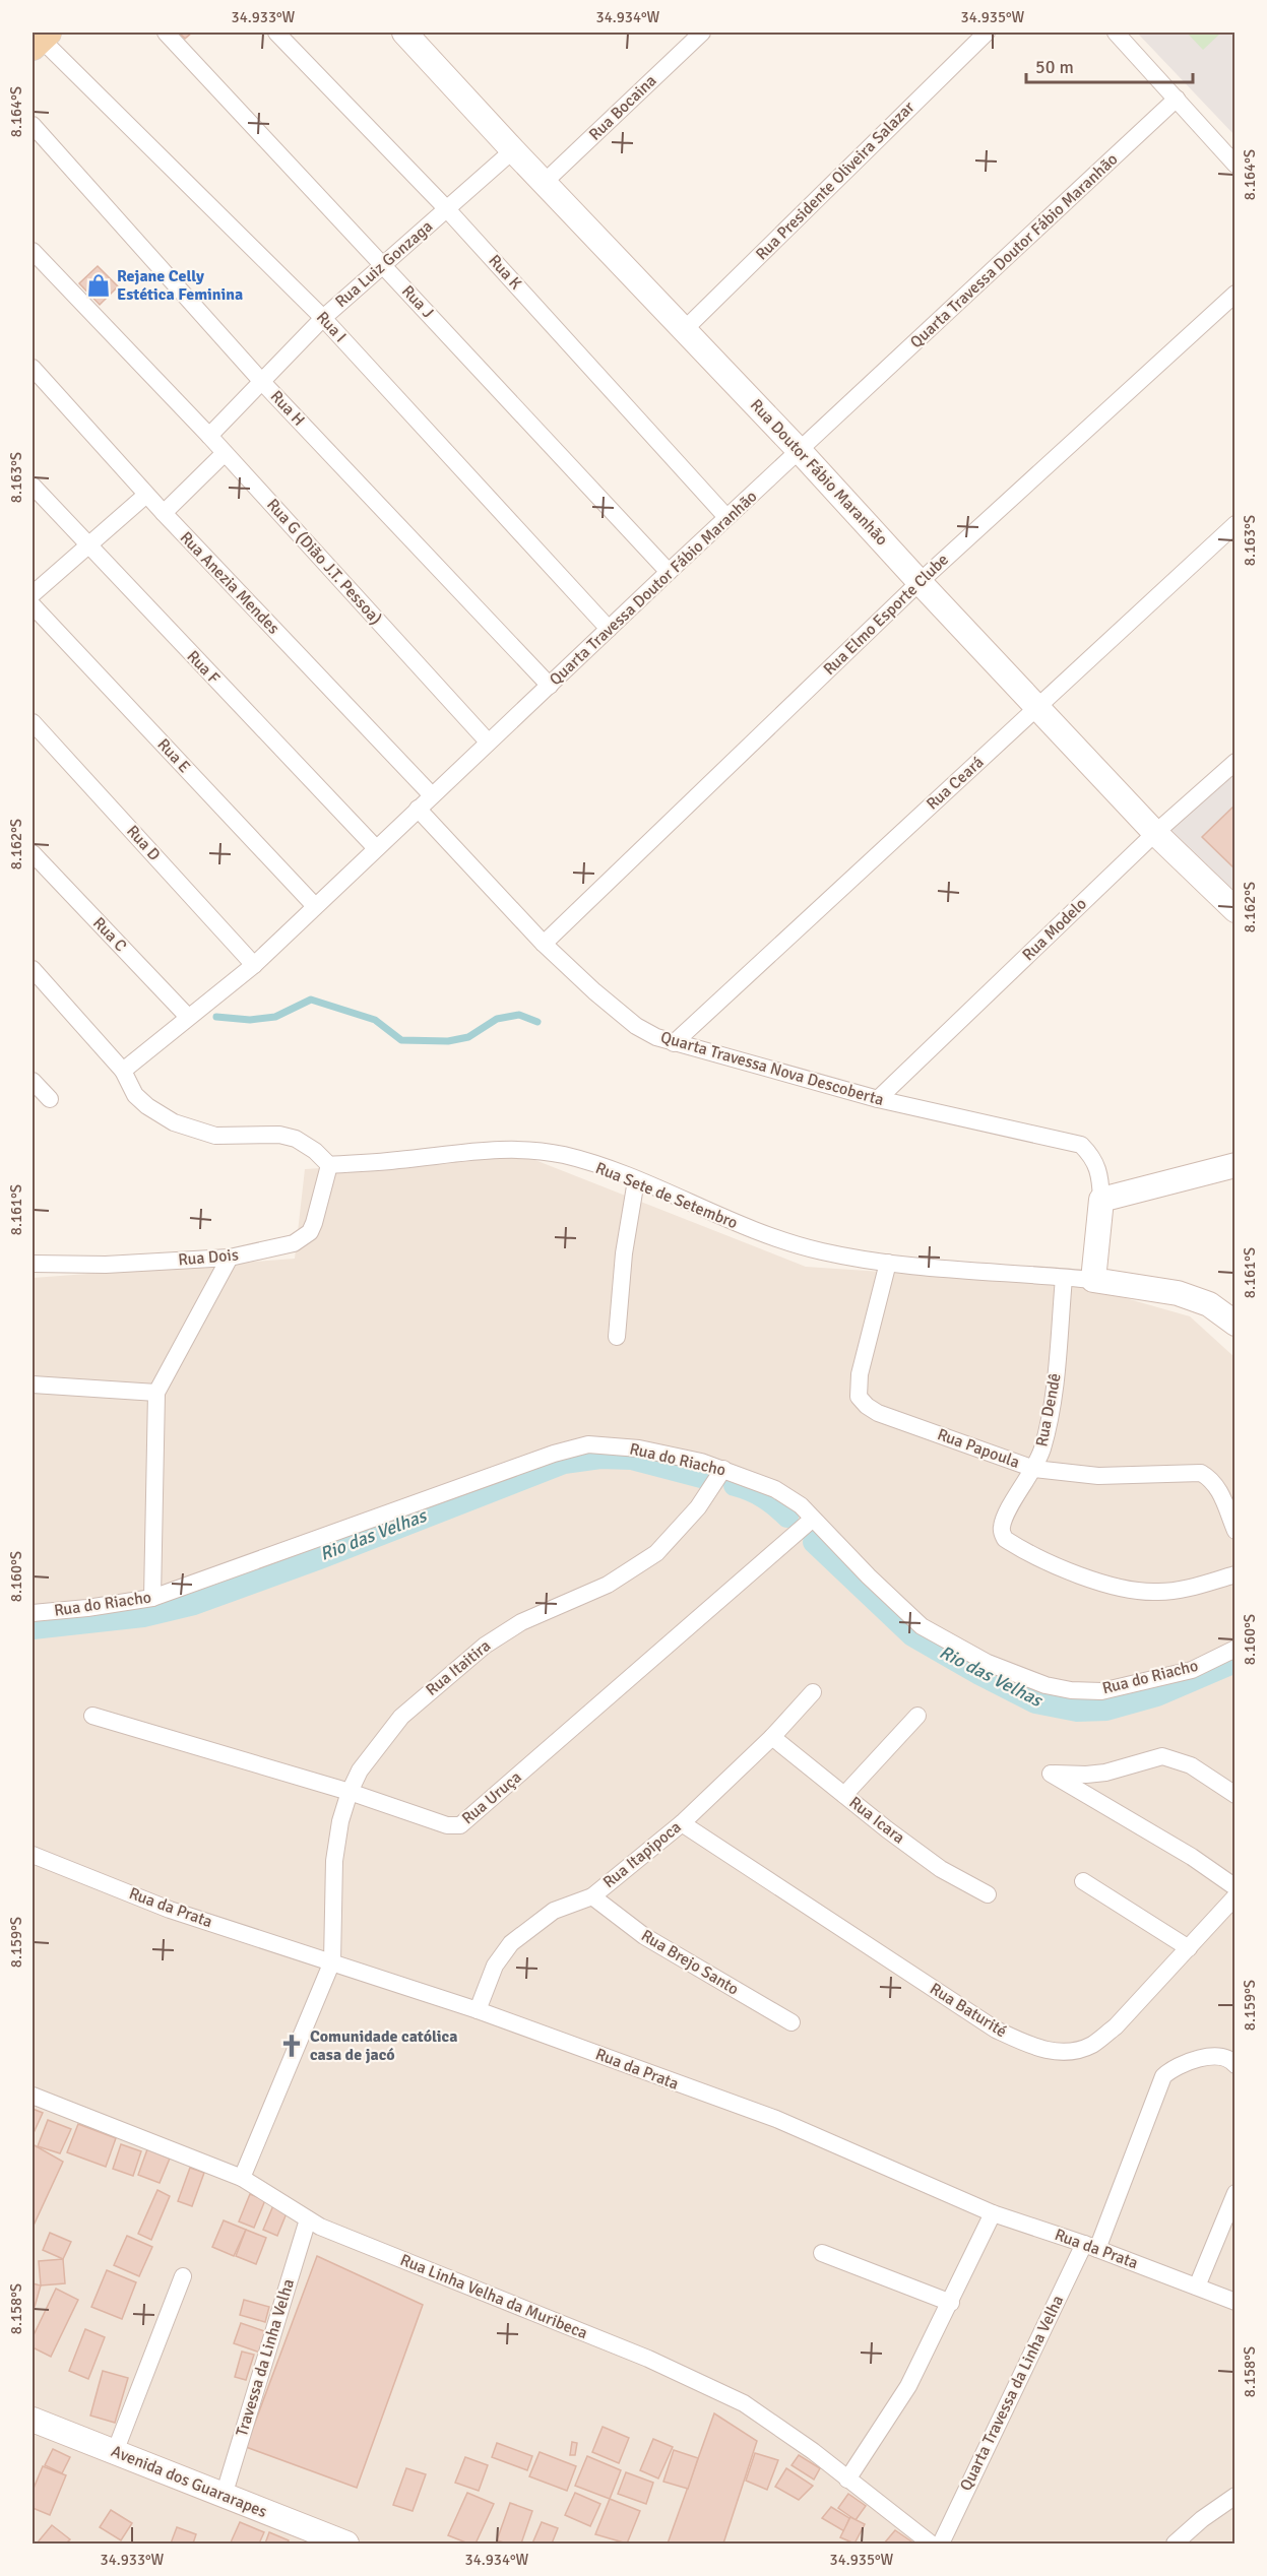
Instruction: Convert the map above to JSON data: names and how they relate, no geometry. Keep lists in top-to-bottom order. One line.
{"streets":{"street":["Rua Bocaina","Rua Presidente Oliveira Salazar","Quarta Travessa Doutor Fábio Maranhão","Rua Luiz Gonzaga","Rua K","Rua J","Rua I","Rua H","Rua Doutor Fábio Maranhão","Rua G (Dião J.T. Pessoa)","Rua Anezia Mendes","Rua Elmo Esporte Clube","Rua F","Rua E","Rua Ceará","Rua D","Rua Modelo","Rua C","Quarta Travessa Nova Descoberta","Rua Sete de Setembro","Rua Dois","Rua Dendê","Rua Papoula","Rua do Riacho","Rua Itaitira","Rua Uruça","Rua Icara","Rua Itapipoca","Rua da Prata","Rua Brejo Santo","Rua Baturité","Rua Linha Velha da Muribeca","Travessa da Linha Velha","Quarta Travessa da Linha Velha","Avenida dos Guararapes"]},"crossings":[["Rua Bocaina","Rua Doutor Fábio Maranhão"],["Rua Presidente Oliveira Salazar","Rua Doutor Fábio Maranhão"],["Quarta Travessa Doutor Fábio Maranhão","Rua K"],["Quarta Travessa Doutor Fábio Maranhão","Rua J"],["Quarta Travessa Doutor Fábio Maranhão","Rua I"],["Quarta Travessa Doutor Fábio Maranhão","Rua H"],["Quarta Travessa Doutor Fábio Maranhão","Rua Doutor Fábio Maranhão"],["Quarta Travessa Doutor Fábio Maranhão","Rua G (Dião J.T. Pessoa)"],["Quarta Travessa Doutor Fábio Maranhão","Rua Anezia Mendes"],["Quarta Travessa Doutor Fábio Maranhão","Rua F"],["Quarta Travessa Doutor Fábio Maranhão","Rua E"],["Quarta Travessa Doutor Fábio Maranhão","Rua D"],["Quarta Travessa Doutor Fábio Maranhão","Rua C"],["Quarta Travessa Doutor Fábio Maranhão","Quarta Travessa Nova Descoberta"],["Rua Luiz Gonzaga","Rua K"],["Rua Luiz Gonzaga","Rua J"],["Rua Luiz Gonzaga","Rua I"],["Rua Luiz Gonzaga","Rua H"],["Rua Luiz Gonzaga","Rua Doutor Fábio Maranhão"],["Rua Luiz Gonzaga","Rua G (Dião J.T. Pessoa)"],["Rua Doutor Fábio Maranhão","Rua Elmo Esporte Clube"],["Rua Doutor Fábio Maranhão","Rua Ceará"],["Rua Doutor Fábio Maranhão","Rua Modelo"],["Rua Elmo Esporte Clube","Quarta Travessa Nova Descoberta"],["Rua Ceará","Quarta Travessa Nova Descoberta"],["Rua Modelo","Quarta Travessa Nova Descoberta"],["Quarta Travessa Nova Descoberta","Rua Sete de Setembro"],["Rua Sete de Setembro","Rua Dois"],["Rua Sete de Setembro","Rua Dendê"],["Rua Sete de Setembro","Rua Papoula"],["Rua Dendê","Rua Papoula"],["Rua do Riacho","Rua Itaitira"],["Rua do Riacho","Rua Uruça"],["Rua Itaitira","Rua Uruça"],["Rua Itaitira","Rua da Prata"],["Rua Icara","Rua Itapipoca"],["Rua Itapipoca","Rua da Prata"],["Rua Itapipoca","Rua Brejo Santo"],["Rua Itapipoca","Rua Baturité"],["Rua da Prata","Quarta Travessa da Linha Velha"],["Rua Linha Velha da Muribeca","Travessa da Linha Velha"],["Travessa da Linha Velha","Avenida dos Guararapes"]],"water":["Rio das Velhas"],"places":{"shop":["Rejane Celly Estética Feminina"],"church":["Comunidade católica casa de jacó"]},"scale_bar":"50 m","coordinates":["34.933°W","34.934°W","34.935°W","8.164°S","8.163°S","8.162°S","8.161°S","8.160°S","8.159°S","8.158°S"]}
